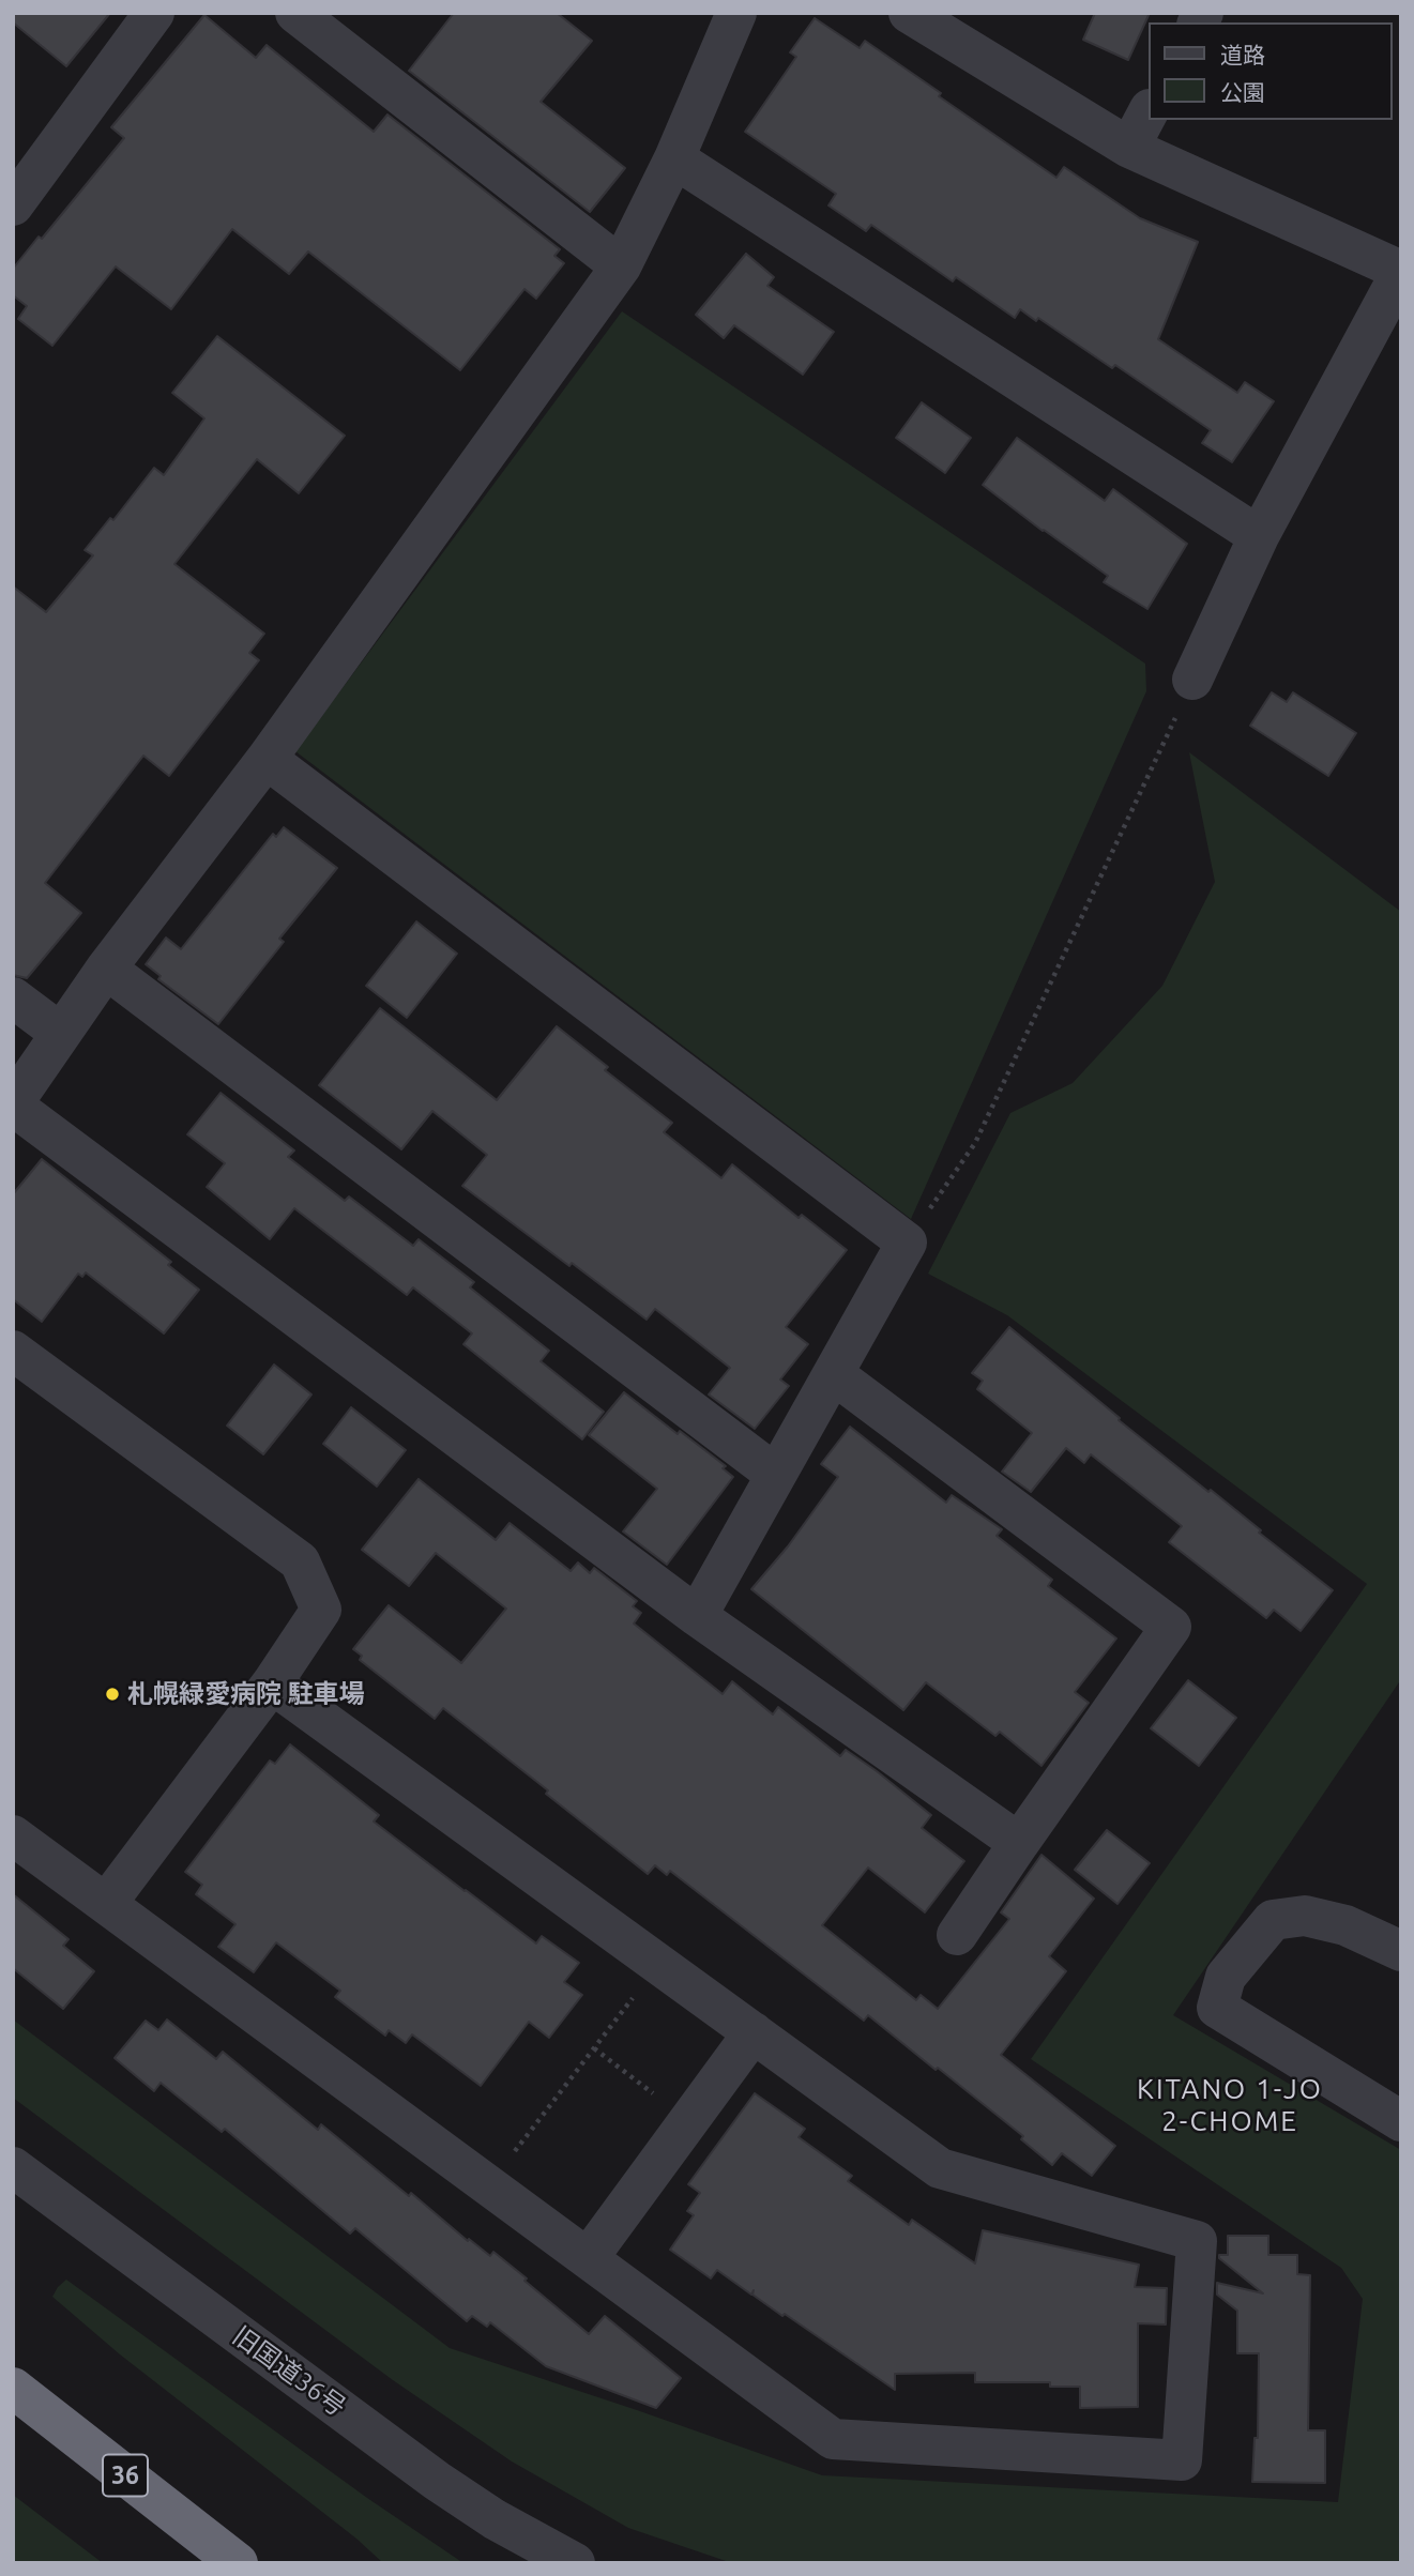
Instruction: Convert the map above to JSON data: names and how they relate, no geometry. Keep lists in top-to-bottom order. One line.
{"streets":{"highway":["36"],"street":["旧国道36号"]},"districts":["KITANO 1-JO 2-CHOME"],"places":["札幌緑愛病院 駐車場"],"legend":["道路","公園"]}
